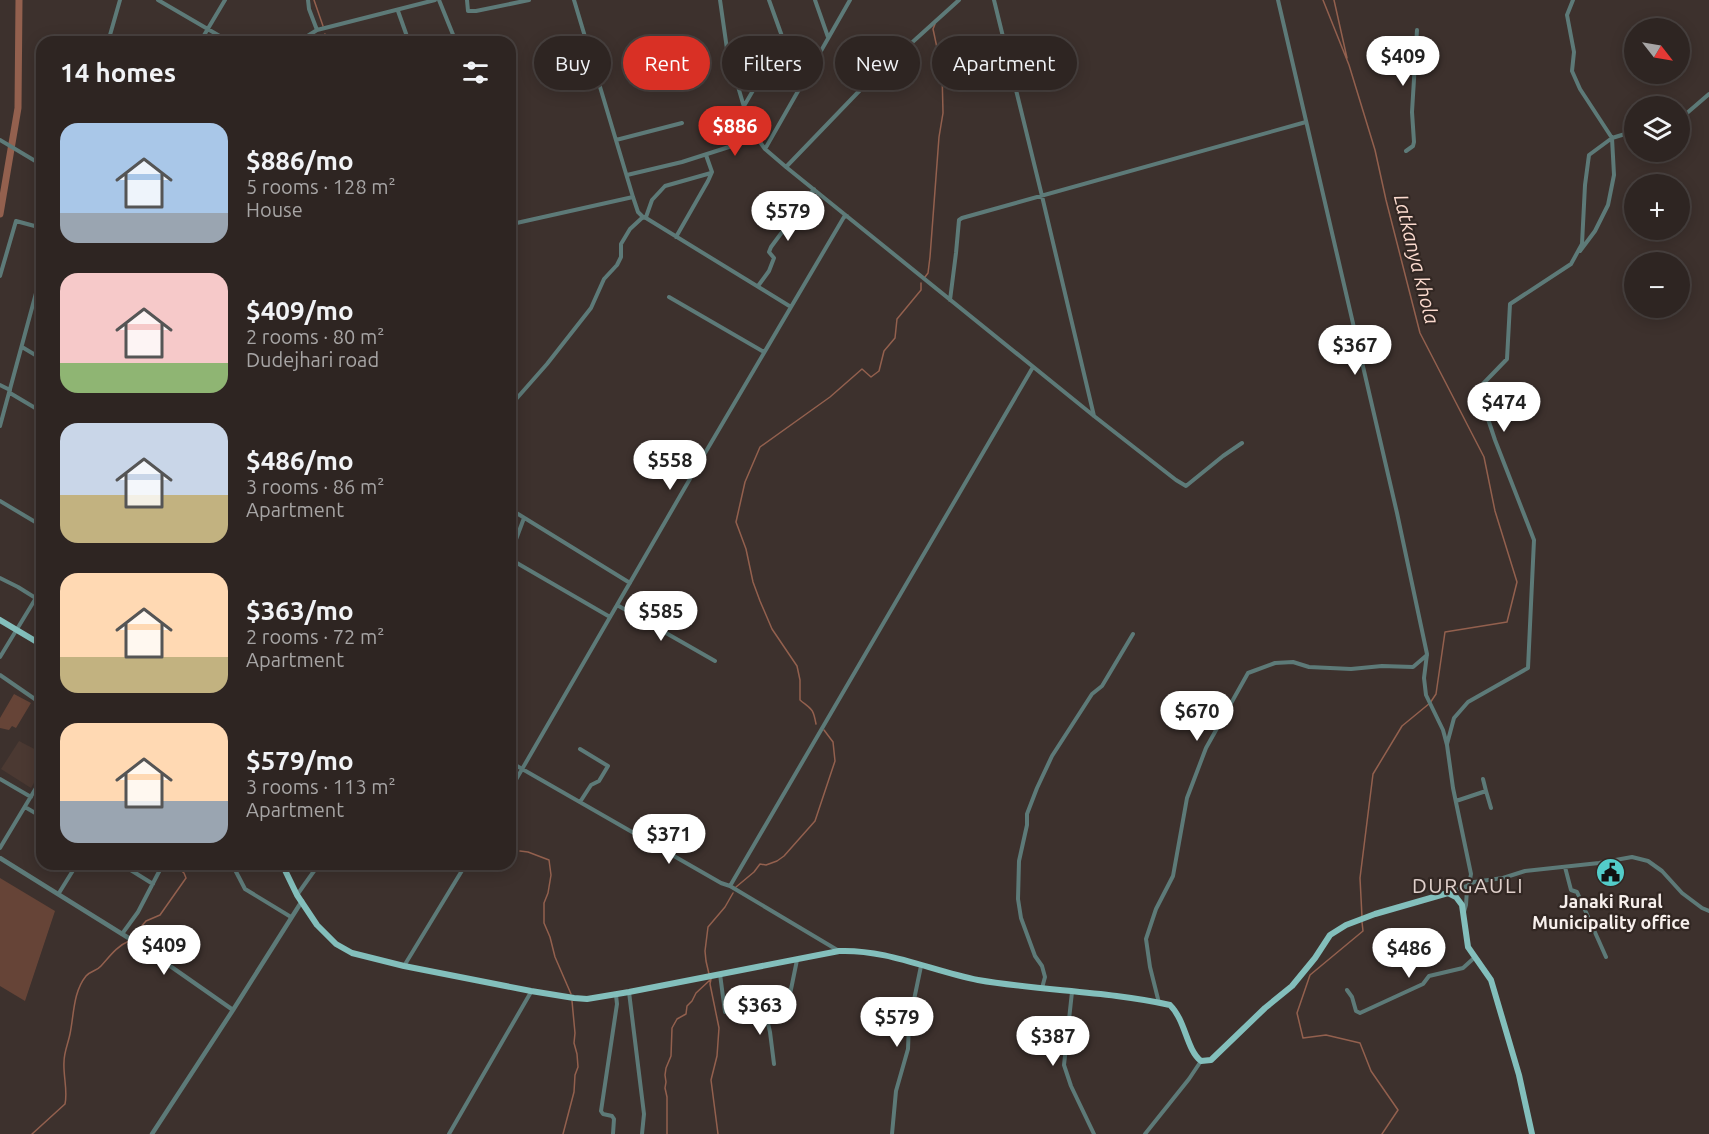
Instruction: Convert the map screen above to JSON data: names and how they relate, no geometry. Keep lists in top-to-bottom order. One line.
{"districts":["DURGAULI"],"water":["Latkanya khola"],"places":{"public building":["Janaki Rural Municipality office"]},"north":"bottom right","page":{"map_buttons":["+","−"],"price":["$409","$886","$579","$367","$474","$558","$585","$670","$371","$409","$486","$363","$579","$387"],"chip":["Buy","Rent","Filters","New","Apartment"],"heading":"14 homes","list":[{"name":"$886/mo","note":"5 rooms · 128 m² · House"},{"name":"$409/mo","note":"2 rooms · 80 m² · Dudejhari road"},{"name":"$486/mo","note":"3 rooms · 86 m² · Apartment"},{"name":"$363/mo","note":"2 rooms · 72 m² · Apartment"},{"name":"$579/mo","note":"3 rooms · 113 m² · Apartment"}]}}
